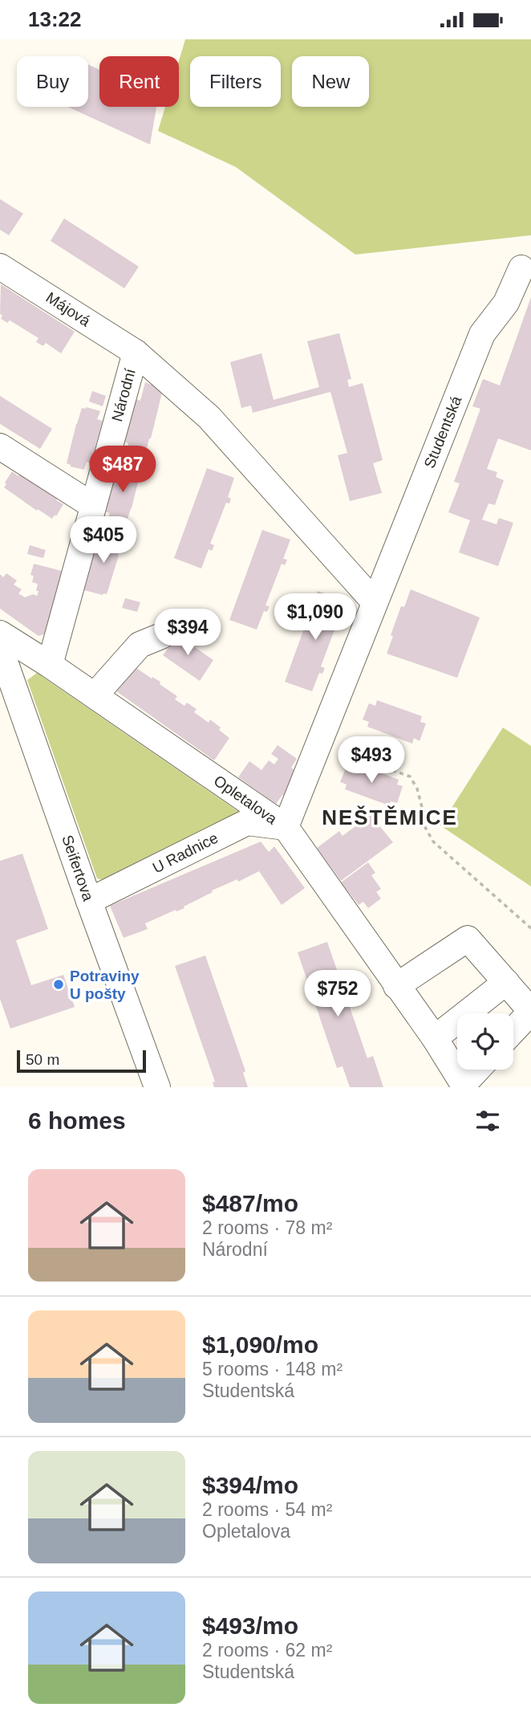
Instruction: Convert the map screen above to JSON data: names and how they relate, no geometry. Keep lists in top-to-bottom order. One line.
{"streets":{"street":["Májová","Národní","Studentská","Opletalova","U Radnice","Seifertova"]},"crossings":[["Májová","Národní"],["Národní","Opletalova"],["Studentská","Opletalova"],["Studentská","U Radnice"],["Opletalova","U Radnice"],["U Radnice","Seifertova"]],"districts":["NEŠTĚMICE"],"places":["Potraviny U pošty"],"scale_bar":"50 m","page":{"status":"13:22","chip":["Buy","Rent","Filters","New"],"price":["$487","$405","$1,090","$394","$493","$752"],"scale":"50 m","heading":"6 homes","list":[{"name":"$487/mo","note":"2 rooms · 78 m² · Národní"},{"name":"$1,090/mo","note":"5 rooms · 148 m² · Studentská"},{"name":"$394/mo","note":"2 rooms · 54 m² · Opletalova"},{"name":"$493/mo","note":"2 rooms · 62 m² · Studentská"}]}}
